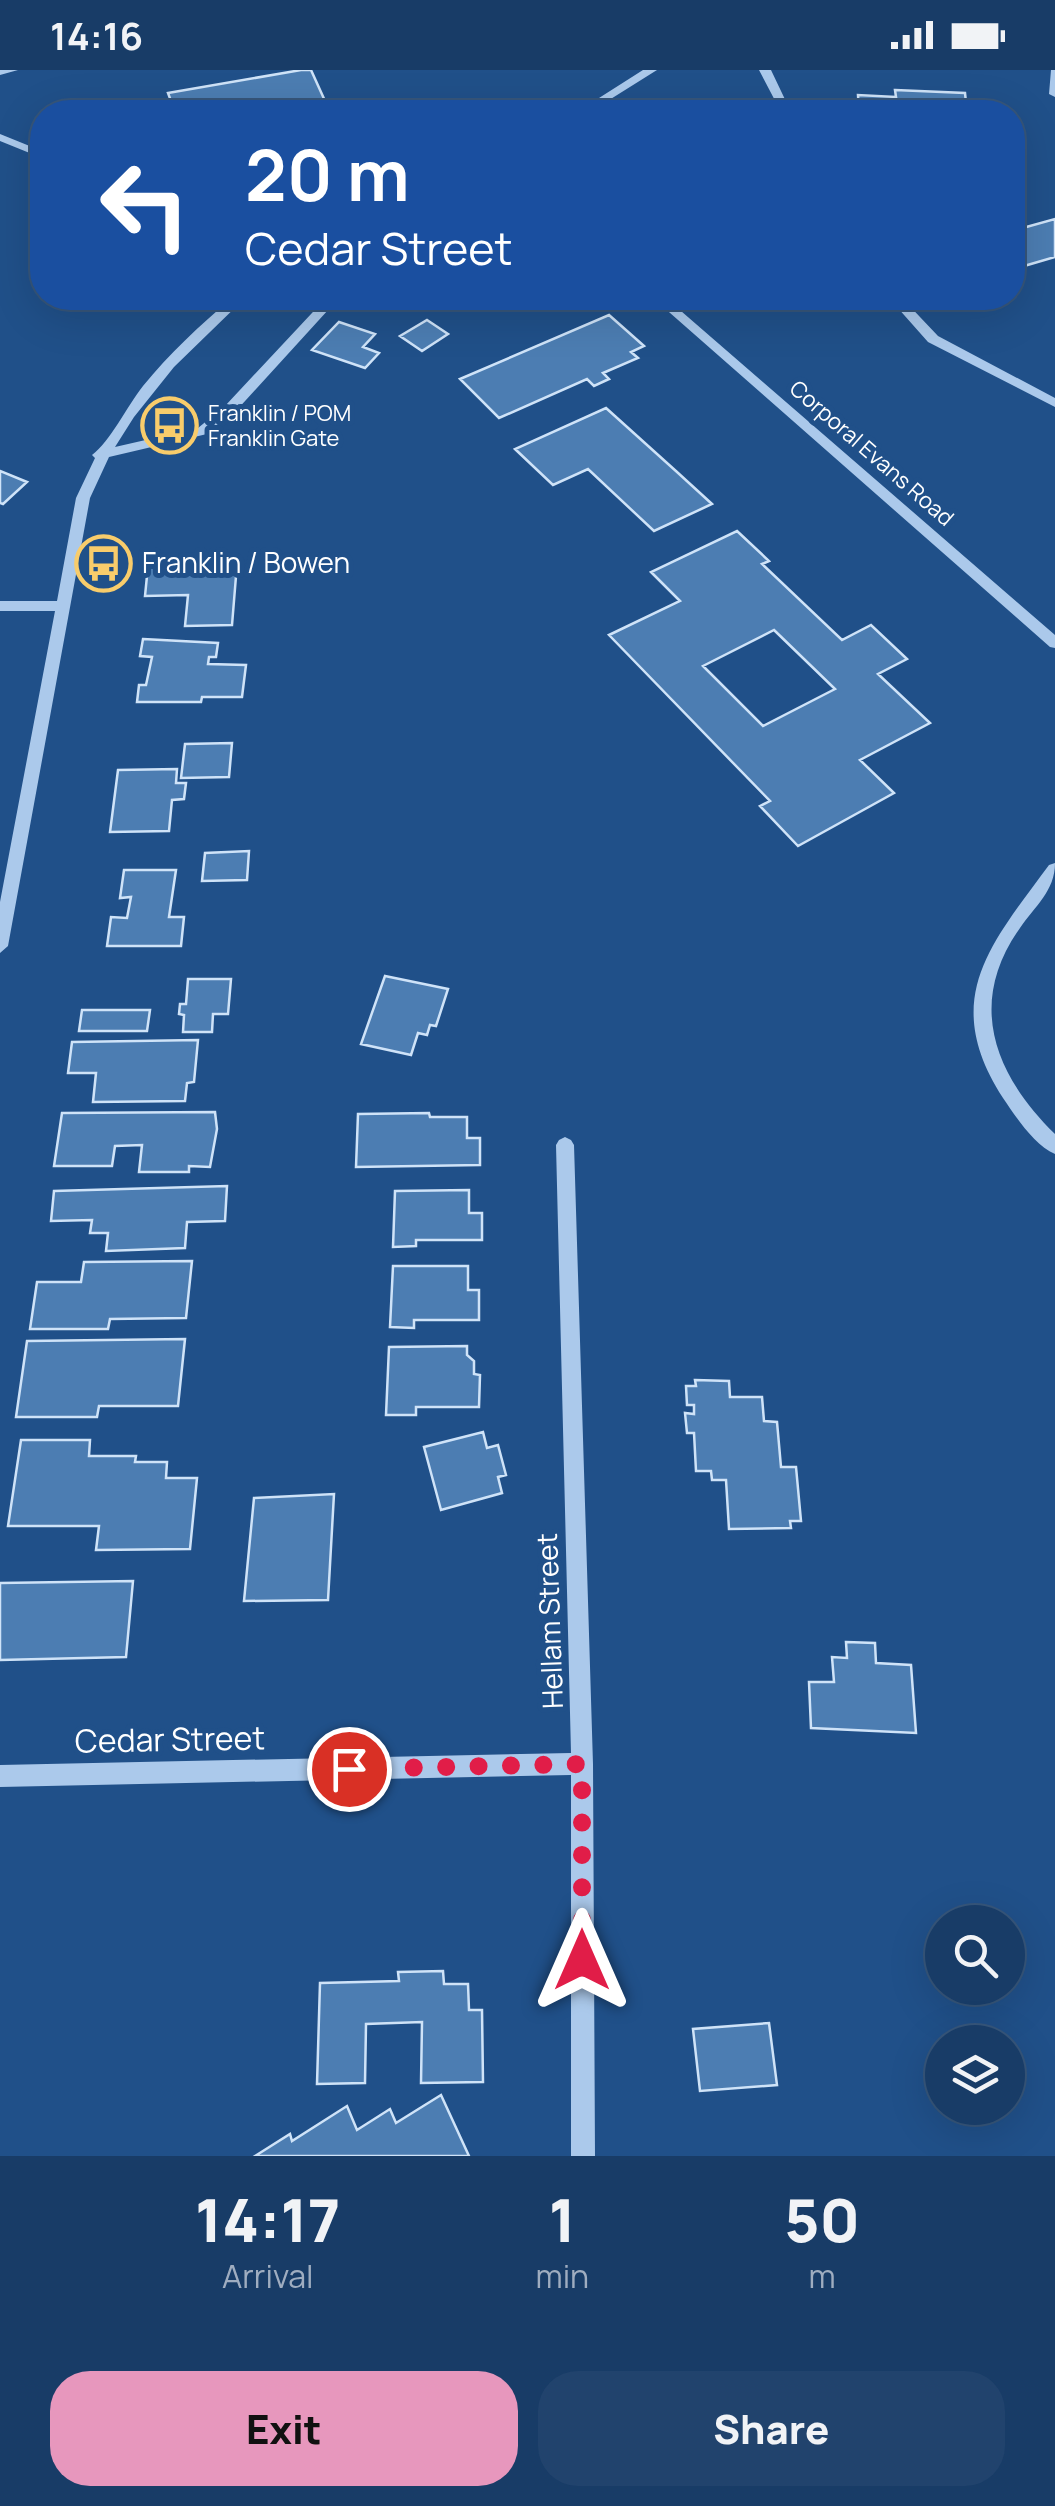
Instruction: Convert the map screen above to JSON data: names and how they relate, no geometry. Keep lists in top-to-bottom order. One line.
{"streets":{"street":["Corporal Evans Road","Hellam Street","Cedar Street"]},"crossings":[["Hellam Street","Cedar Street"]],"places":{"bus stop":["Franklin / POM Franklin Gate","Franklin / Bowen"]},"page":{"status":"14:16","turn":["20 m","Cedar Street"],"eta":["14:17","Arrival","1","min","50","m"],"buttons":["Exit","Share"]}}
